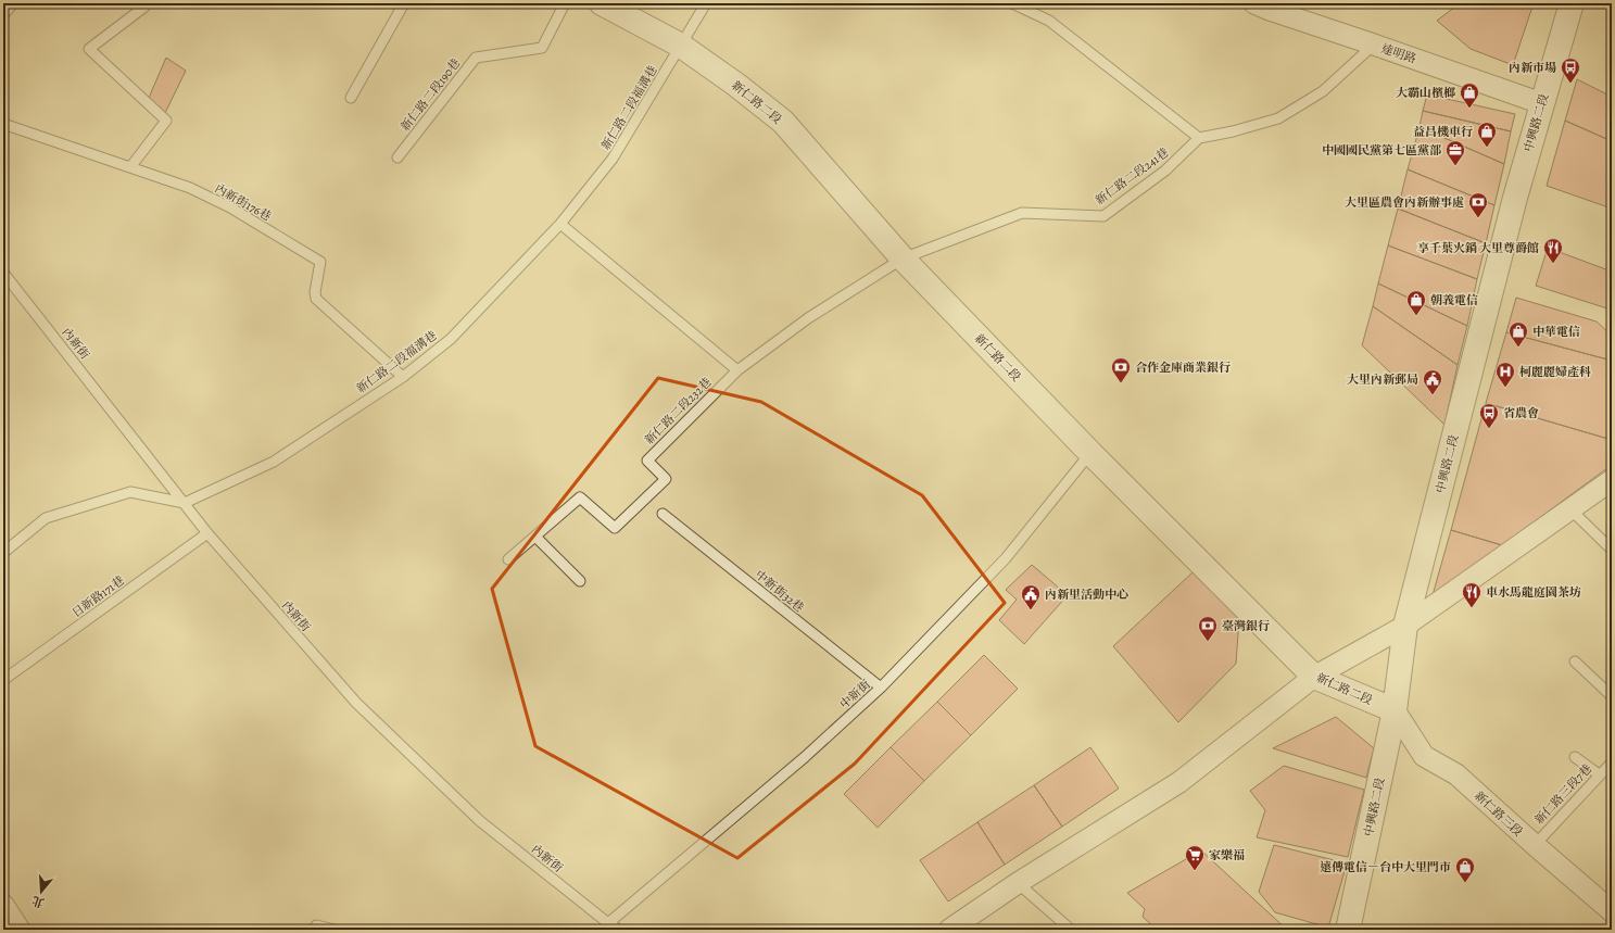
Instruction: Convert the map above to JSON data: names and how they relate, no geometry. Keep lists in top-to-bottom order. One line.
{"streets":{"street":["達明路","新仁路二段","中興路二段","新仁路三段"],"lane":["新仁路二段190巷","新仁路二段福溝巷","新仁路二段241巷","內新街176巷","內新街","新仁路二段232巷","中新街32巷","日新路171巷","中新街","新仁路三段7巷"]},"crossings":[["達明路","中興路二段"],["新仁路二段","新仁路二段福溝巷"],["新仁路二段","中興路二段"],["新仁路二段","新仁路二段241巷"],["新仁路二段","新仁路二段232巷"],["新仁路二段","中新街"],["新仁路二段","新仁路三段"],["新仁路二段福溝巷","內新街176巷"],["新仁路二段福溝巷","內新街"],["中興路二段","新仁路三段"],["新仁路二段241巷","新仁路二段232巷"],["內新街","日新路171巷"],["內新街","中新街"],["中新街32巷","中新街"],["新仁路三段7巷","新仁路三段"]],"places":{"bus stop":["內新市場","省農會"],"shop":["大霸山檳榔","益昌機車行","朝義電信","中華電信","遠傳電信－台中大里門市"],"office":["中國國民黨第七區黨部"],"bank":["大里區農會內新辦事處","合作金庫商業銀行","臺灣銀行"],"restaurant":["享千葉火鍋 大里尊爵館","車水馬龍庭園茶坊"],"hospital":["柯麗麗婦產科"],"public building":["大里內新郵局","內新里活動中心"],"supermarket":["家樂福"]},"north":"bottom"}
